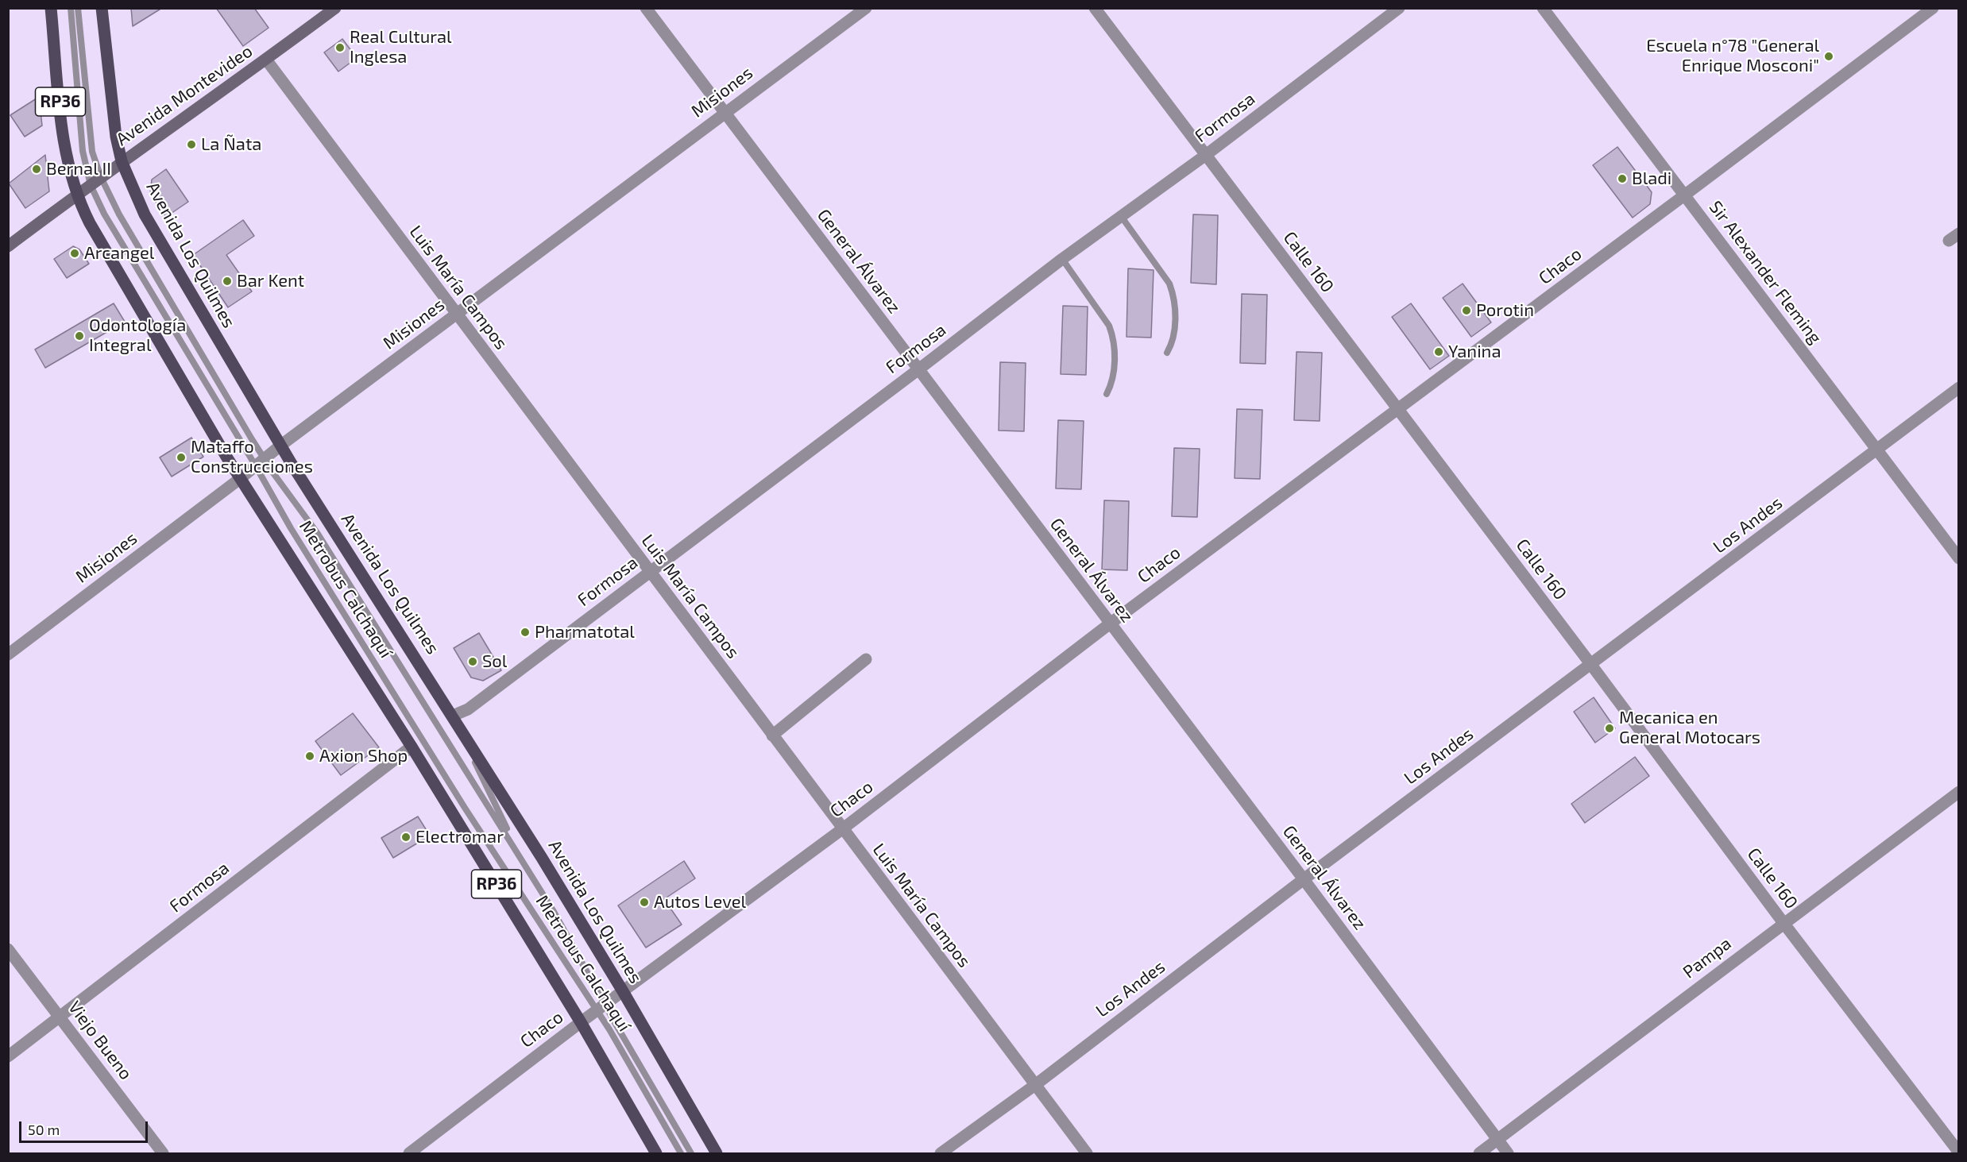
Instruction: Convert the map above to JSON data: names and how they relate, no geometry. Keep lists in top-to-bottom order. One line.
{"streets":{"main road":["RP36","Avenida Los Quilmes"],"street":["Misiones","Avenida Montevideo","Formosa","General Álvarez","Calle 160","Chaco","Sir Alexander Fleming","Luis María Campos","Los Andes","Pampa","Viejo Bueno"],"lane":["Metrobus Calchaquí"]},"crossings":[["Misiones","RP36"],["Misiones","Avenida Los Quilmes"],["Misiones","General Álvarez"],["Misiones","Luis María Campos"],["Misiones","Metrobus Calchaquí"],["Avenida Montevideo","RP36"],["Avenida Montevideo","Avenida Los Quilmes"],["Avenida Montevideo","Luis María Campos"],["Avenida Montevideo","Metrobus Calchaquí"],["RP36","Formosa"],["RP36","Chaco"],["Formosa","Avenida Los Quilmes"],["Formosa","General Álvarez"],["Formosa","Calle 160"],["Formosa","Luis María Campos"],["Formosa","Metrobus Calchaquí"],["Formosa","Viejo Bueno"],["Avenida Los Quilmes","Chaco"],["Avenida Los Quilmes","Metrobus Calchaquí"],["General Álvarez","Chaco"],["General Álvarez","Los Andes"],["General Álvarez","Pampa"],["Calle 160","Chaco"],["Calle 160","Los Andes"],["Calle 160","Pampa"],["Chaco","Sir Alexander Fleming"],["Chaco","Luis María Campos"],["Chaco","Metrobus Calchaquí"],["Sir Alexander Fleming","Los Andes"],["Luis María Campos","Los Andes"]],"places":["Real Cultural Inglesa","Escuela n°78 \"General Enrique Mosconi\"","La Ñata","Bernal II","Bladi","Arcangel","Bar Kent","Porotin","Odontología Integral","Yanina","Mataffo Construcciones","Pharmatotal","Sol","Mecanica en General Motocars","Axion Shop","Electromar","Autos Level"],"scale_bar":"50 m"}
